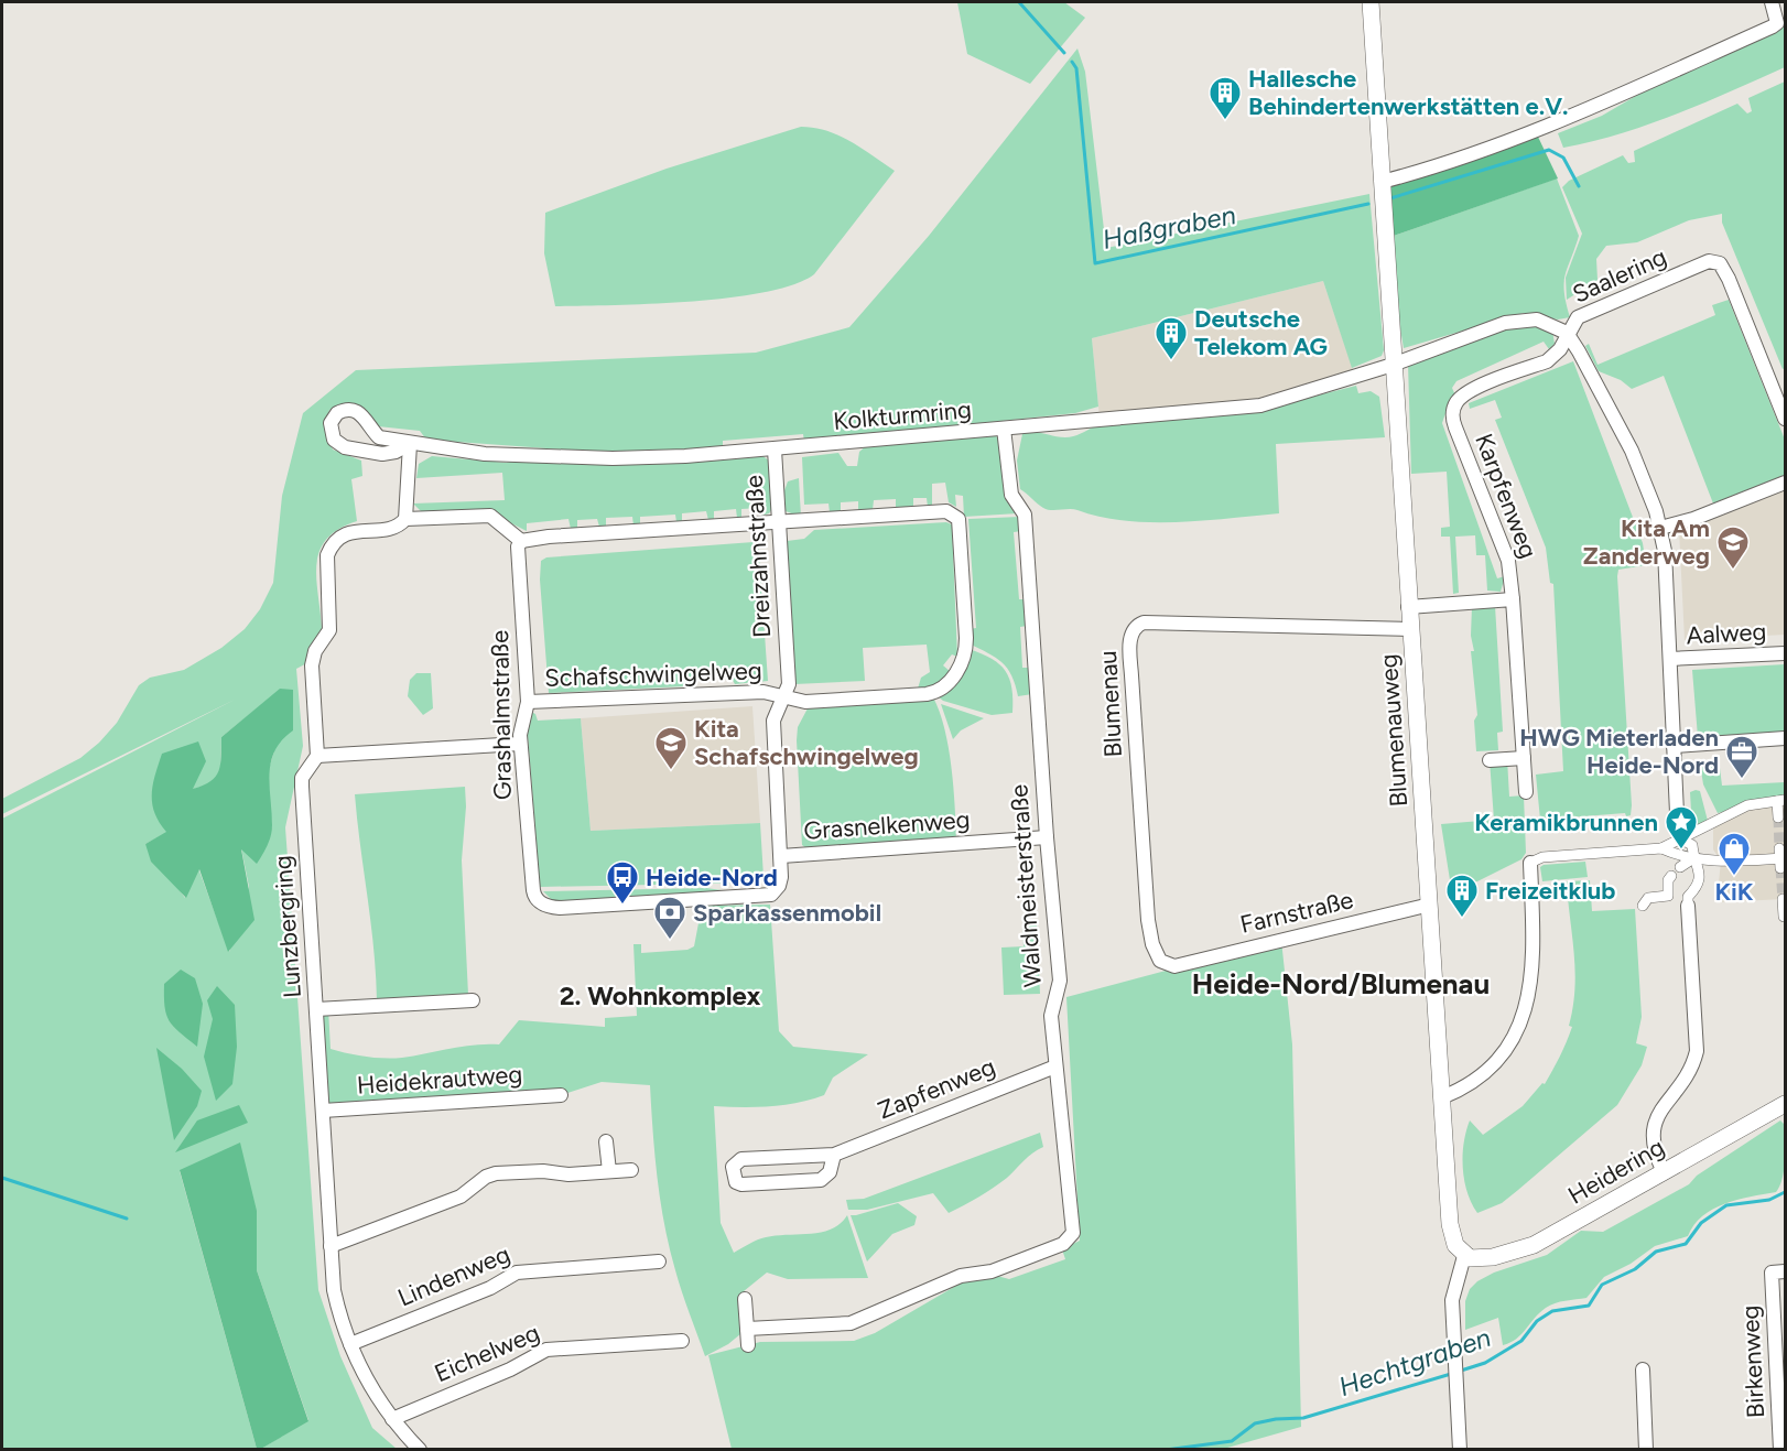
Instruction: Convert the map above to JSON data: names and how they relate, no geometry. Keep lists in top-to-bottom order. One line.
{"streets":{"street":["Saalering","Kolkturmring","Karpfenweg","Dreizahnstraße","Aalweg","Schafschwingelweg","Blumenau","Grashalmstraße","Blumenauweg","Grasnelkenweg","Waldmeisterstraße","Farnstraße","Lunzbergring","Heidekrautweg","Zapfenweg","Heidering","Lindenweg","Eichelweg","Birkenweg"]},"crossings":[["Saalering","Kolkturmring"],["Saalering","Karpfenweg"],["Kolkturmring","Dreizahnstraße"],["Kolkturmring","Blumenauweg"],["Kolkturmring","Waldmeisterstraße"],["Karpfenweg","Blumenauweg"],["Dreizahnstraße","Schafschwingelweg"],["Dreizahnstraße","Grasnelkenweg"],["Schafschwingelweg","Grashalmstraße"],["Blumenau","Blumenauweg"],["Blumenau","Farnstraße"],["Grashalmstraße","Grasnelkenweg"],["Blumenauweg","Farnstraße"],["Blumenauweg","Heidering"],["Grasnelkenweg","Waldmeisterstraße"],["Waldmeisterstraße","Zapfenweg"],["Lunzbergring","Heidekrautweg"],["Lunzbergring","Lindenweg"],["Lunzbergring","Eichelweg"]],"districts":["Heide-Nord/Blumenau","2. Wohnkomplex"],"water":["Haßgraben","Hechtgraben"],"places":{"building":["Hallesche Behindertenwerkstätten e.V.","Deutsche Telekom AG","Freizeitklub"],"school or university":["Kita Am Zanderweg","Kita Schafschwingelweg"],"office":["HWG Mieterladen Heide-Nord"],"place":["Keramikbrunnen"],"shop":["KiK"],"bus stop":["Heide-Nord"],"bank":["Sparkassenmobil"]}}
